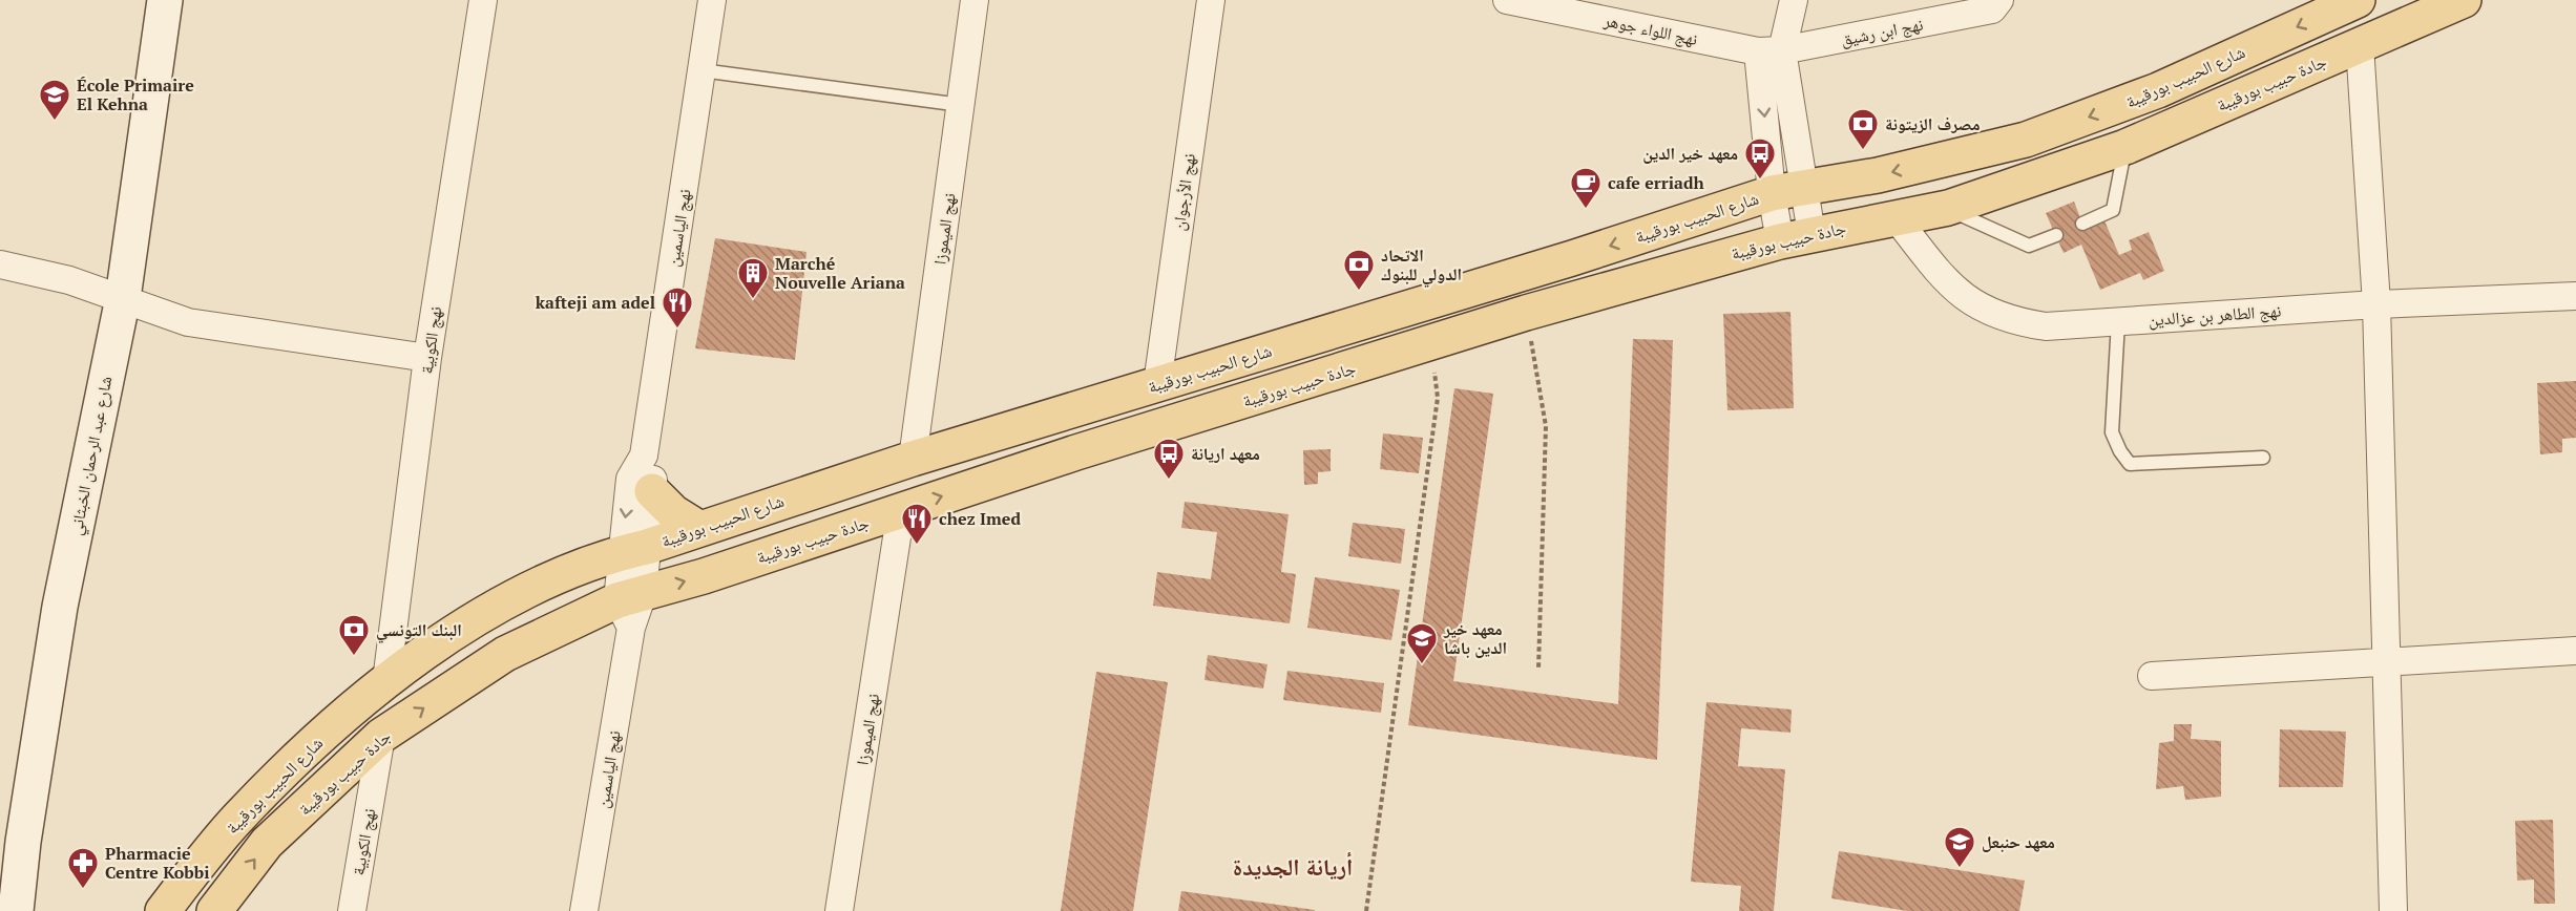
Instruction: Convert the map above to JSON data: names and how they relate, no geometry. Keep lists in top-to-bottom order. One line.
{"streets":{"main road":["شارع الحبيب بورقيبة","جادة حبيب بورقيبة","شارع عبد الرحمان الخبثاني"],"street":["نهج اللواء جوهر","نهج ابن رشيق","نهج الأرجوان","نهج الياسمين","نهج الميموزا","نهج الطاهر بن عزالدين","نهج الكوبية"]},"crossings":[["نهج اللواء جوهر","نهج ابن رشيق"],["شارع الحبيب بورقيبة","نهج الأرجوان"],["شارع الحبيب بورقيبة","نهج الياسمين"],["شارع الحبيب بورقيبة","نهج الميموزا"],["شارع الحبيب بورقيبة","نهج الكوبية"],["جادة حبيب بورقيبة","نهج الياسمين"],["جادة حبيب بورقيبة","نهج الميموزا"],["جادة حبيب بورقيبة","نهج الطاهر بن عزالدين"],["جادة حبيب بورقيبة","نهج الكوبية"]],"one_way":["شارع الحبيب بورقيبة","جادة حبيب بورقيبة"],"districts":["أريانة الجديدة"],"places":{"school or university":["École Primaire El Kehna","معهد خير الدين باشا","معهد حنبعل"],"bank":["مصرف الزيتونة","الاتحاد الدولي للبنوك","البنك التونسي"],"bus stop":["معهد خير الدين","معهد اريانة"],"cafe":["cafe erriadh"],"building":["Marché Nouvelle Ariana"],"restaurant":["kafteji am adel","chez Imed"],"pharmacy":["Pharmacie Centre Kobbi"]}}
